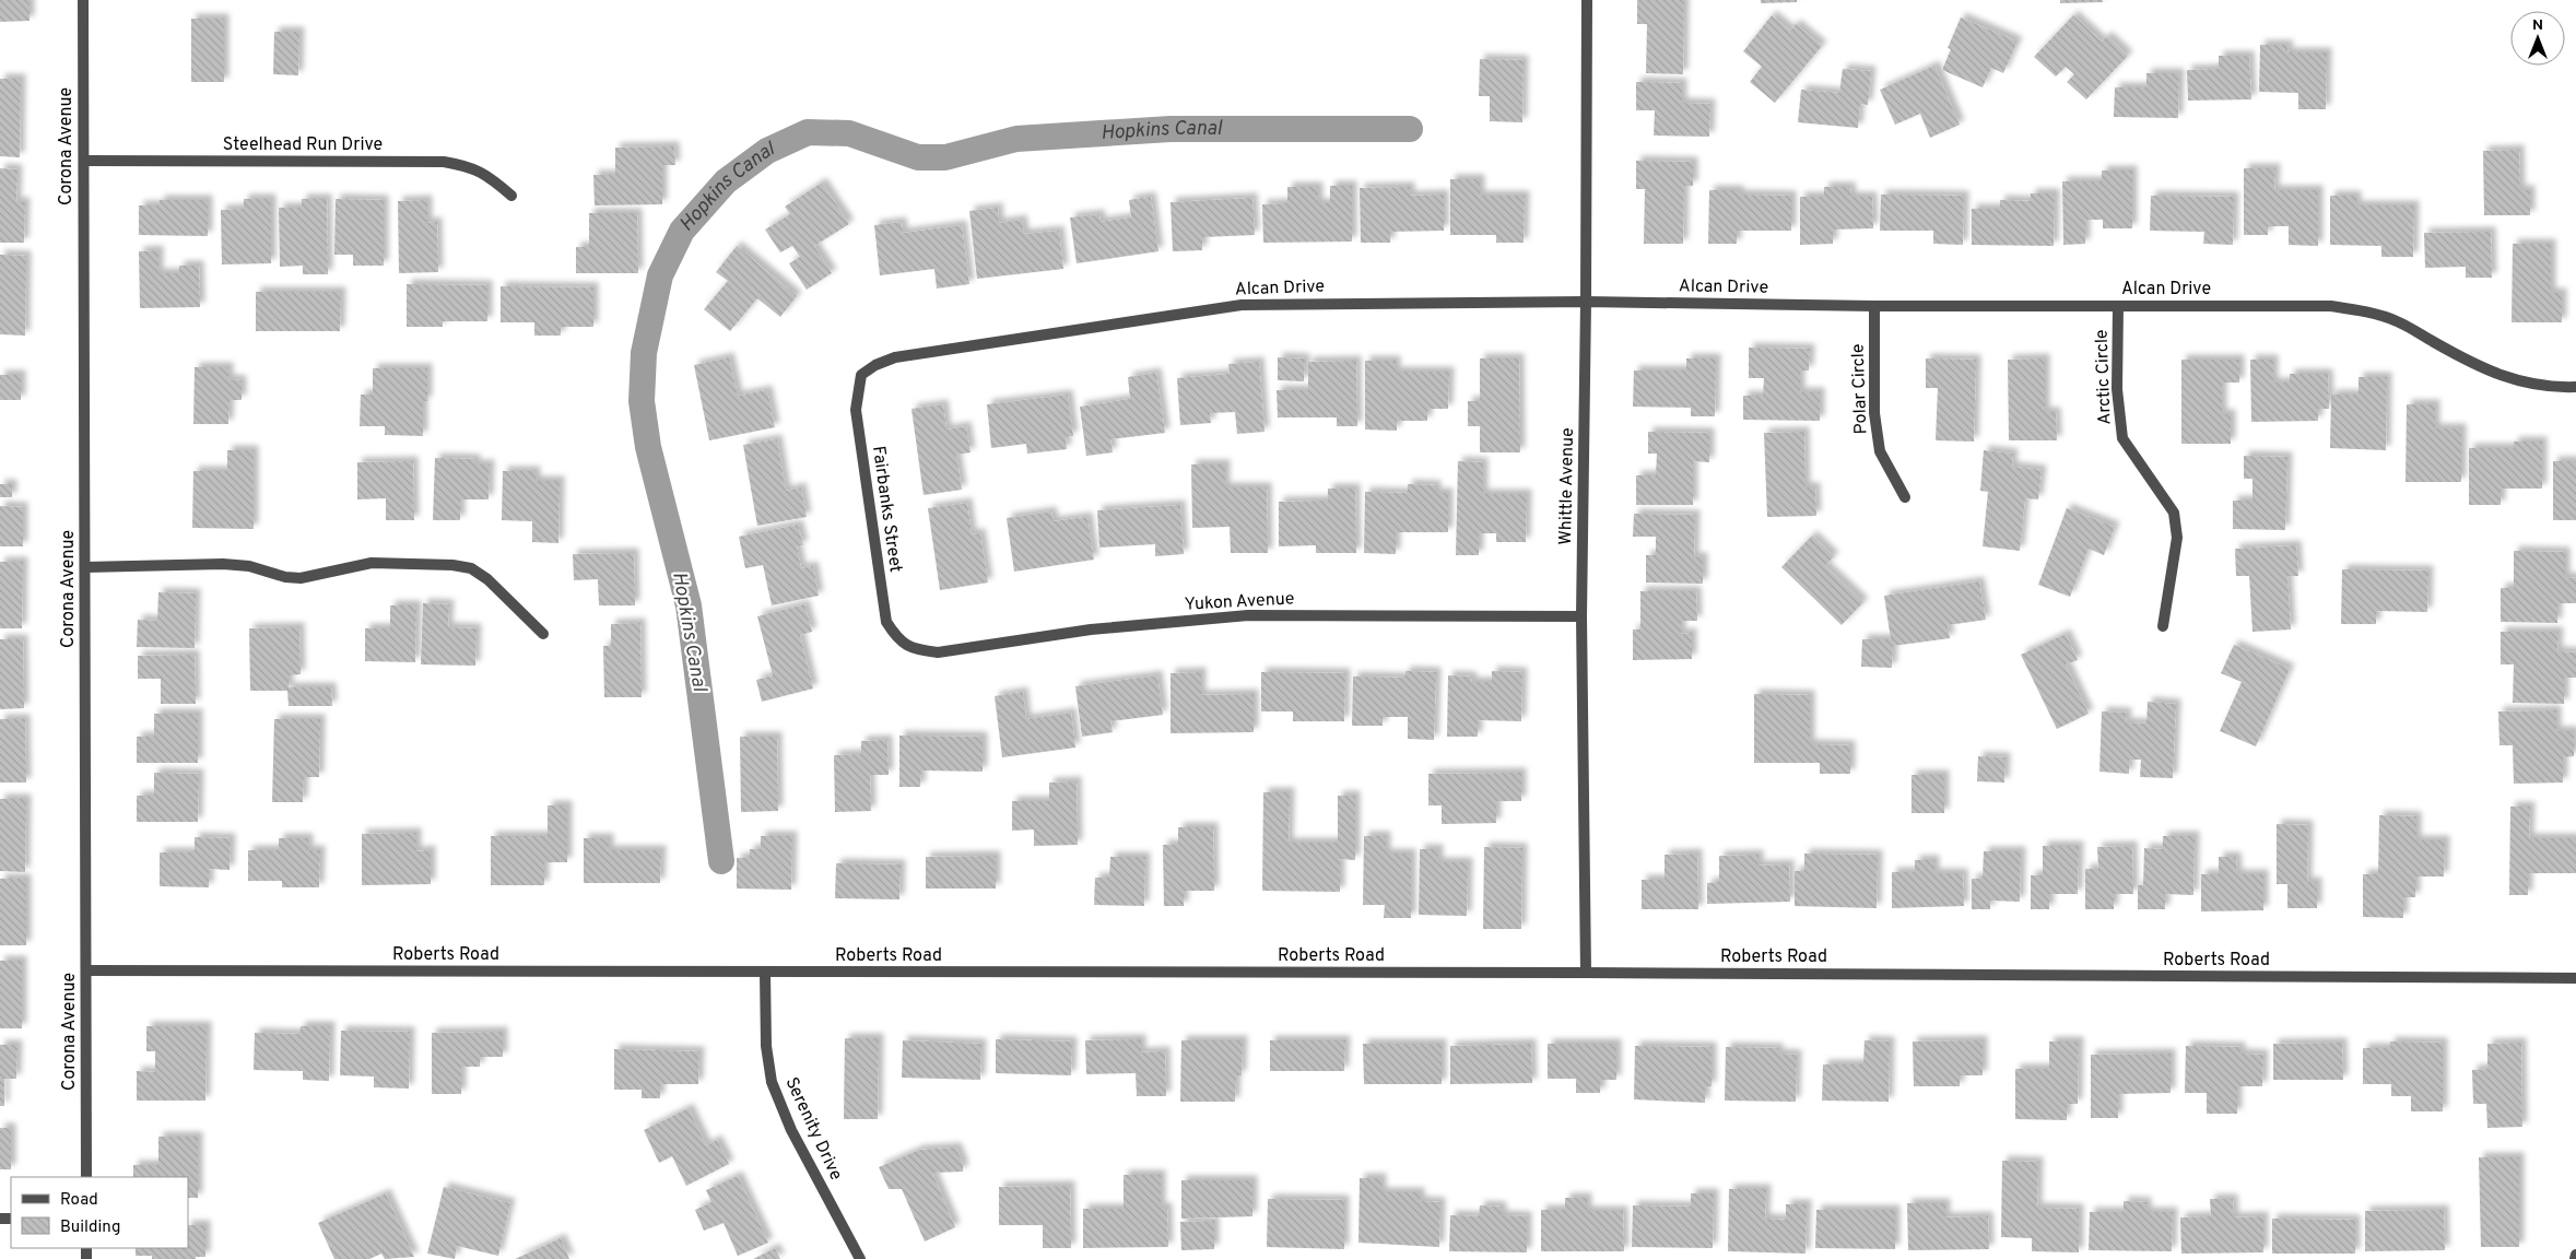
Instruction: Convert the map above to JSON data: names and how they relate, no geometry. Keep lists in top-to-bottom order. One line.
{"streets":{"street":["Steelhead Run Drive","Corona Avenue","Alcan Drive","Arctic Circle","Polar Circle","Whittle Avenue","Fairbanks Street","Yukon Avenue","Roberts Road","Serenity Drive"]},"crossings":[["Steelhead Run Drive","Corona Avenue"],["Corona Avenue","Roberts Road"],["Alcan Drive","Arctic Circle"],["Alcan Drive","Polar Circle"],["Alcan Drive","Whittle Avenue"],["Alcan Drive","Fairbanks Street"],["Whittle Avenue","Yukon Avenue"],["Whittle Avenue","Roberts Road"],["Fairbanks Street","Yukon Avenue"],["Roberts Road","Serenity Drive"]],"water":["Hopkins Canal"],"legend":["Road","Building"],"north":"top"}
